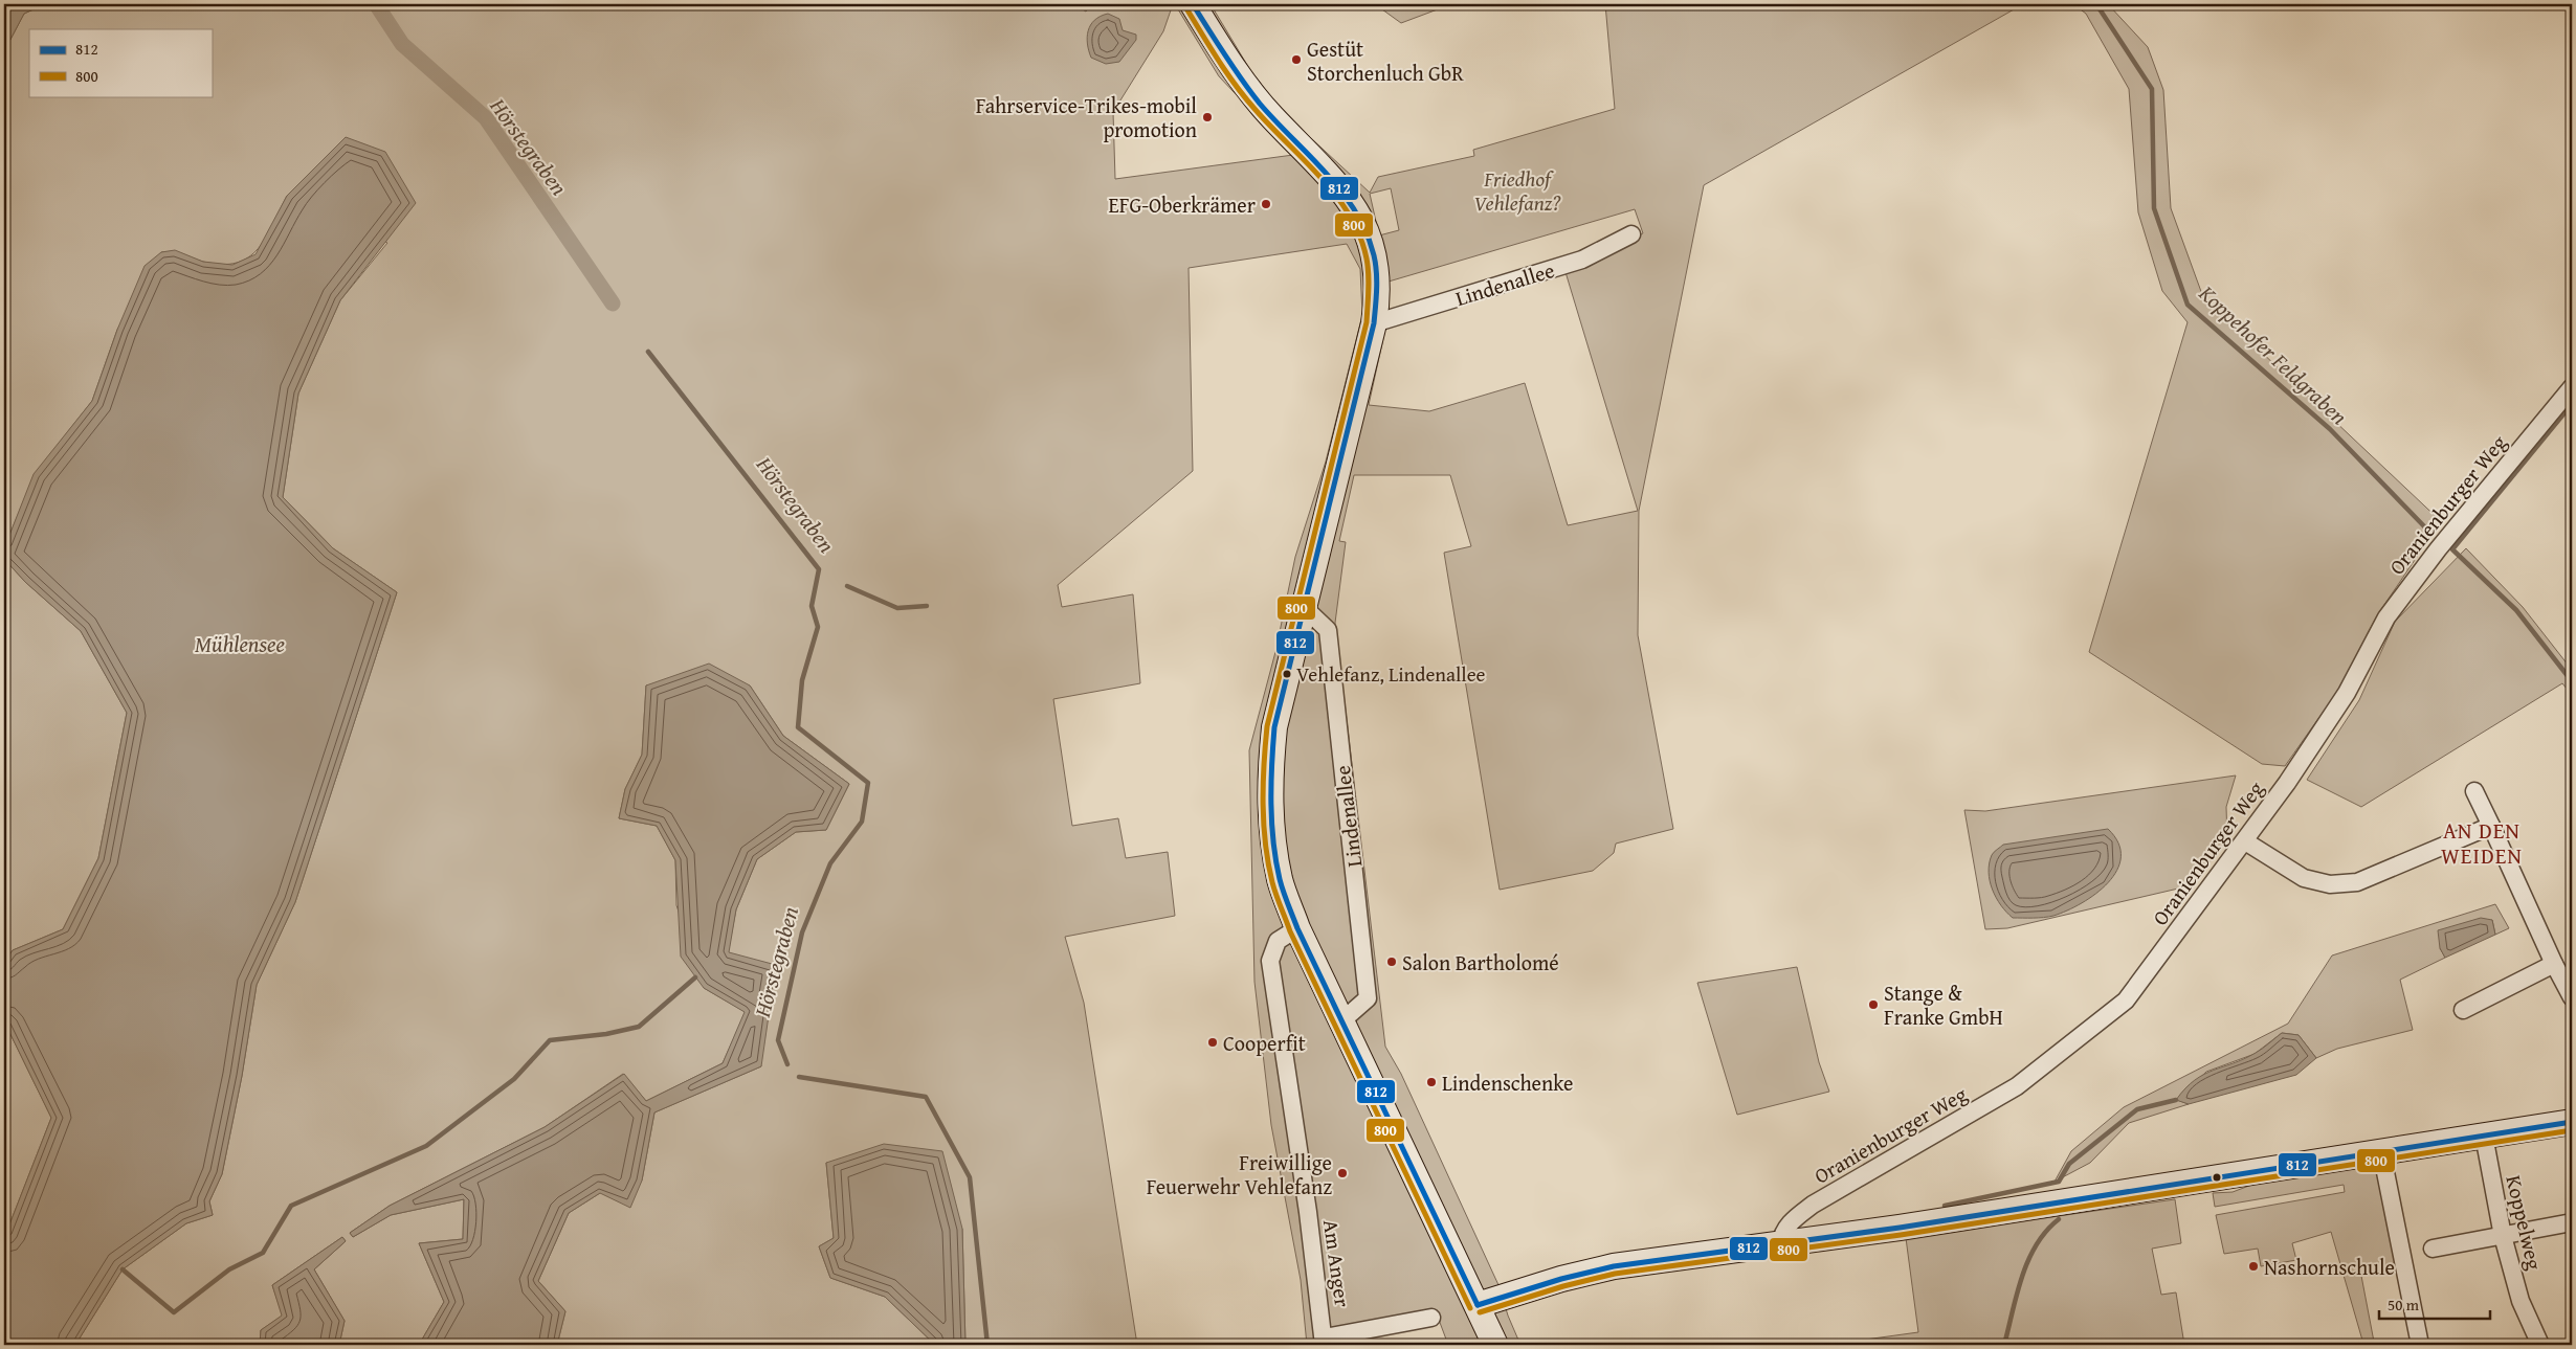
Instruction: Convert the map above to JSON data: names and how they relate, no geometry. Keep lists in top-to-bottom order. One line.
{"streets":{"street":["Lindenallee","Oranienburger Weg","Koppelweg","Am Anger"]},"districts":["AN DEN WEIDEN"],"water":["Hörstegraben","Koppehofer Feldgraben","Mühlensee"],"parks":["Friedhof Vehlefanz?"],"places":["Gestüt Storchenluch GbR","Fahrservice-Trikes-mobil promotion","EFG-Oberkrämer","Vehlefanz, Lindenallee","Salon Bartholomé","Stange & Franke GmbH","Cooperfit","Lindenschenke","Freiwillige Feuerwehr Vehlefanz","Nashornschule"],"lines":["transit line 812","transit line 800"],"legend":["812","800"],"scale_bar":"50 m"}
